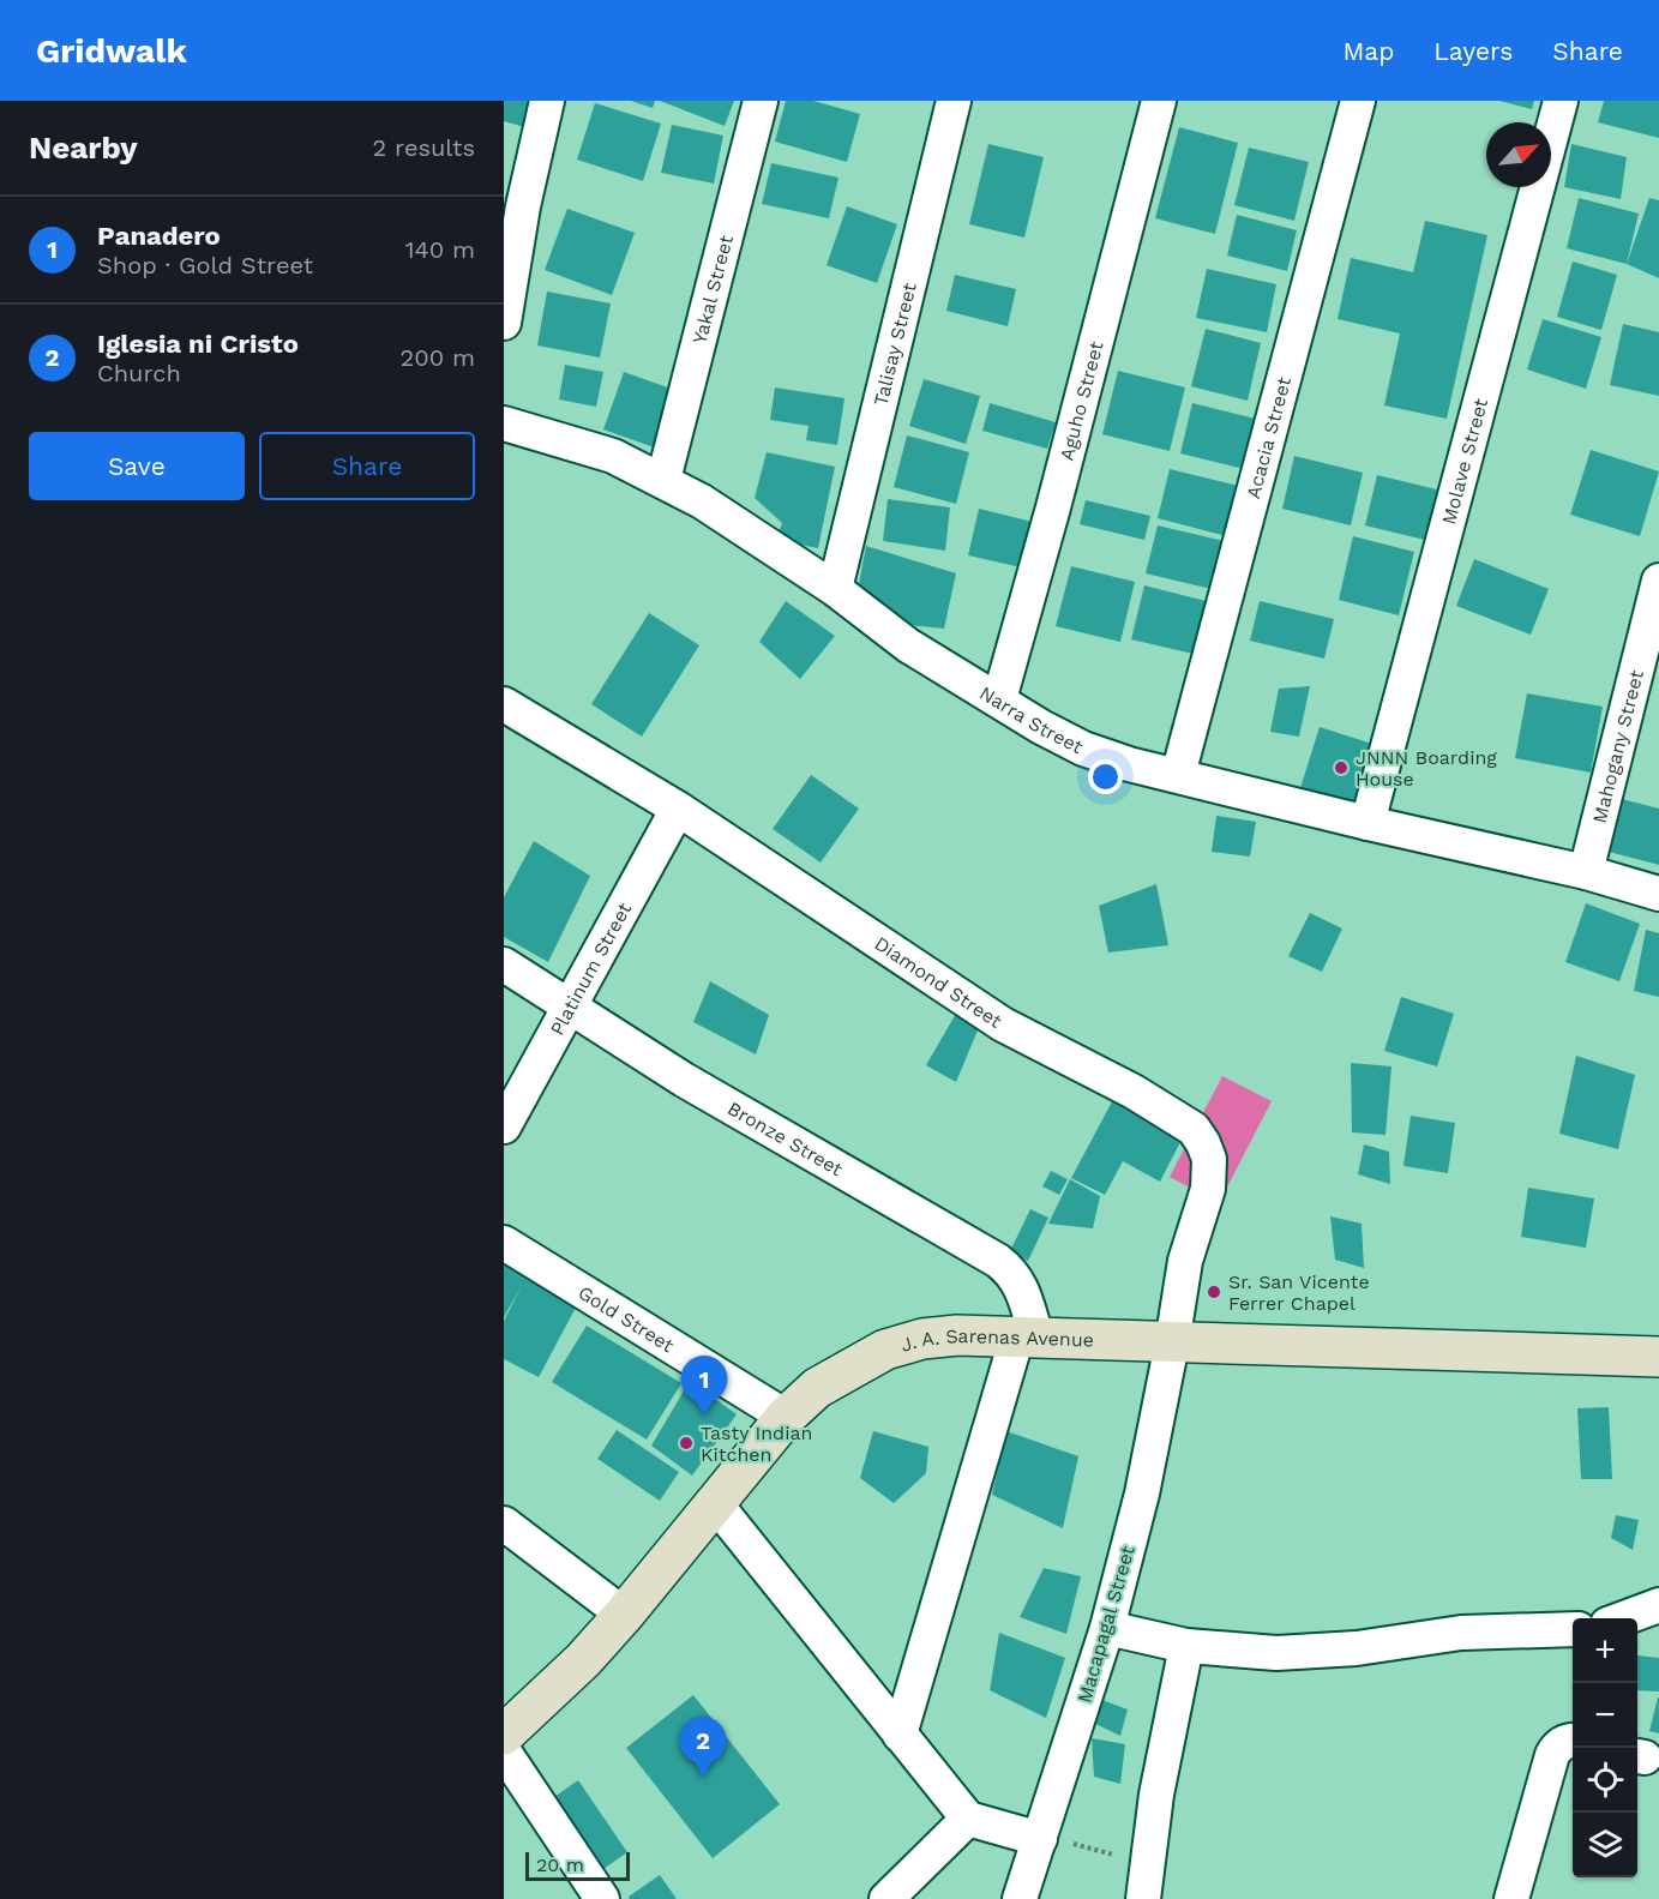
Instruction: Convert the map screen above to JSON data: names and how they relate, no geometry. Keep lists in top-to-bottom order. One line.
{"streets":{"main road":["J. A. Sarenas Avenue"],"street":["Yakal Street","Talisay Street","Aguho Street","Acacia Street","Molave Street","Narra Street","Mahogany Street","Platinum Street","Diamond Street","Bronze Street","Gold Street","Macapagal Street"]},"crossings":[["Yakal Street","Narra Street"],["Talisay Street","Narra Street"],["Aguho Street","Narra Street"],["Acacia Street","Narra Street"],["Molave Street","Narra Street"],["Narra Street","Mahogany Street"],["Platinum Street","Diamond Street"],["Platinum Street","Bronze Street"],["Diamond Street","J. A. Sarenas Avenue"],["Diamond Street","Macapagal Street"],["Bronze Street","J. A. Sarenas Avenue"],["Gold Street","J. A. Sarenas Avenue"],["J. A. Sarenas Avenue","Macapagal Street"]],"places":["JNNN Boarding House","Sr. San Vicente Ferrer Chapel","Tasty Indian Kitchen"],"scale_bar":"20 m","north":"top right","page":{"header":"Gridwalk","nav":["Map","Layers","Share"],"heading":["Nearby","2 results"],"list":[{"mark":"1","name":"Panadero","note":"Shop · Gold Street","value":"140 m"},{"mark":"2","name":"Iglesia ni Cristo","note":"Church","value":"200 m"}],"buttons":["Save","Share"],"pins":["1","2"],"map_buttons":["+","−"],"scale":"20 m"}}
